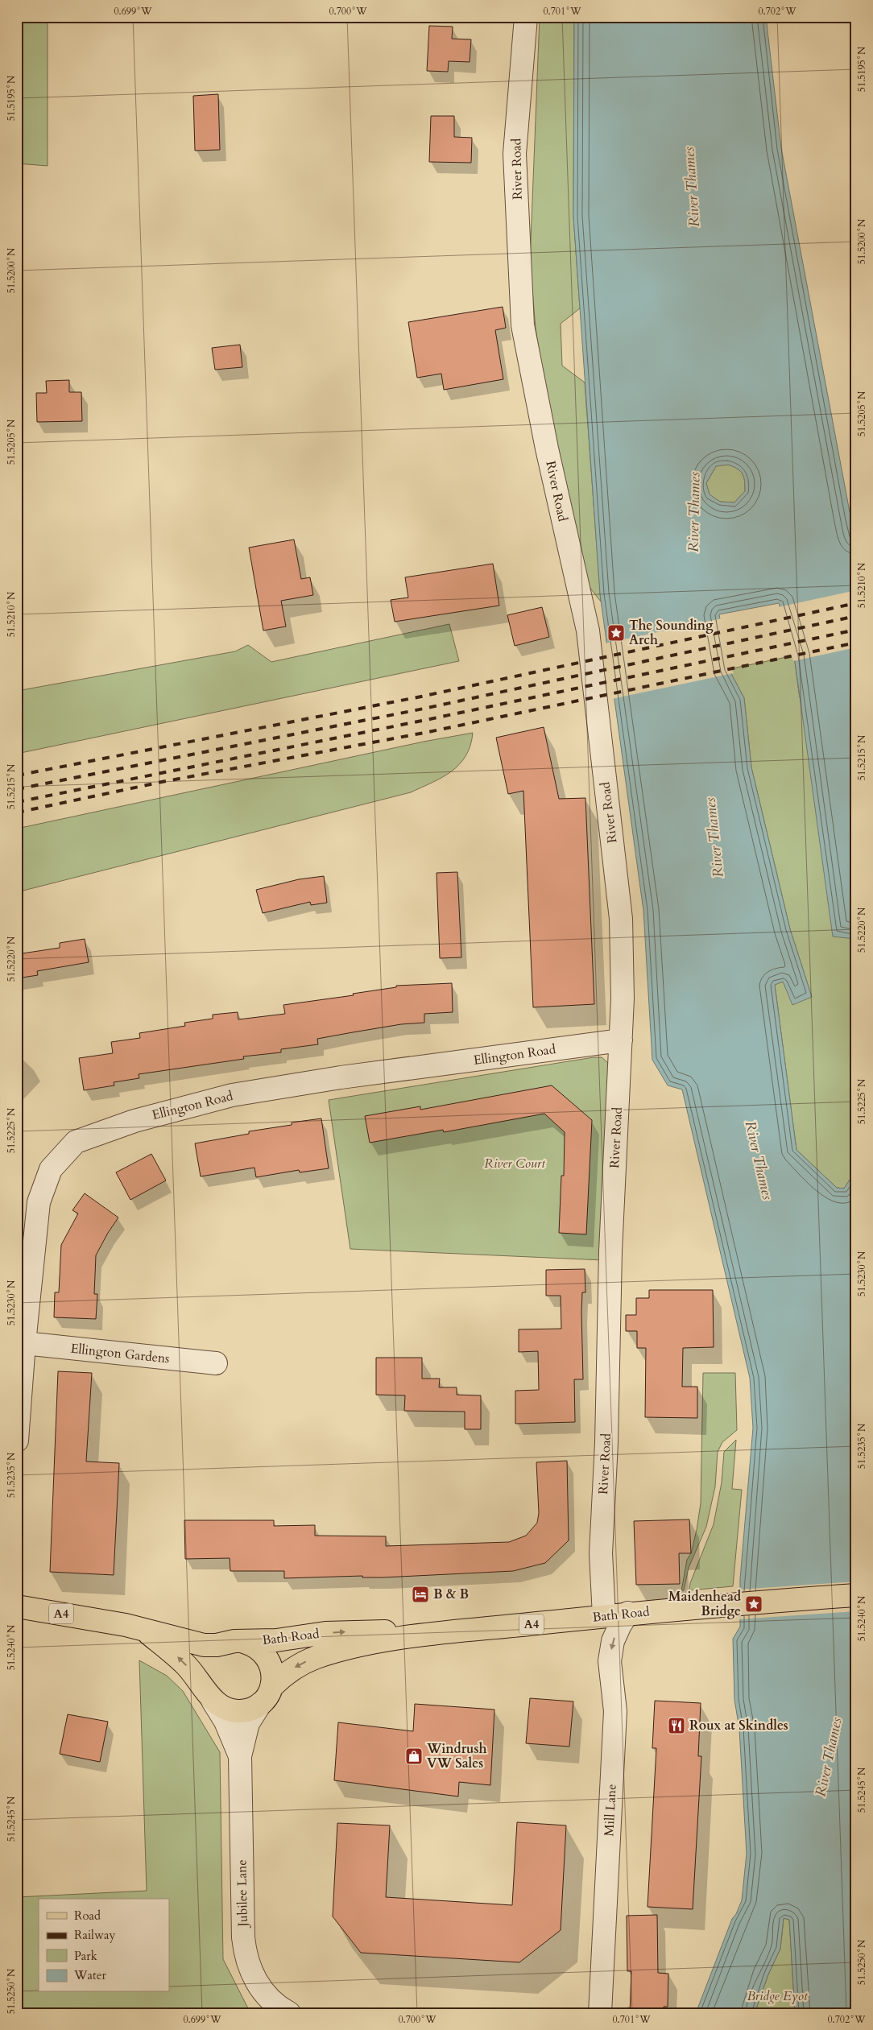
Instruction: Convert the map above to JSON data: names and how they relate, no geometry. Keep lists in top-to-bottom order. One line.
{"streets":{"main road":["A4","Bath Road"],"street":["River Road","Ellington Road","Ellington Gardens","Mill Lane","Jubilee Lane"]},"crossings":[["River Road","Ellington Road"],["River Road","Bath Road"],["Ellington Road","Ellington Gardens"],["Bath Road","Mill Lane"],["Bath Road","Jubilee Lane"]],"one_way":["Mill Lane"],"water":["River Thames"],"parks":["River Court","Bridge Eyot"],"places":{"place":["The Sounding Arch","Maidenhead Bridge"],"hotel":["B & B"],"restaurant":["Roux at Skindles"],"shop":["Windrush VW Sales"]},"legend":["Road","Railway","Park","Water"],"coordinates":["0.699°W","0.700°W","0.701°W","0.702°W","51.5195°N","51.5200°N","51.5205°N","51.5210°N","51.5215°N","51.5220°N","51.5225°N","51.5230°N","51.5235°N","51.5240°N","51.5245°N","51.5250°N"]}
